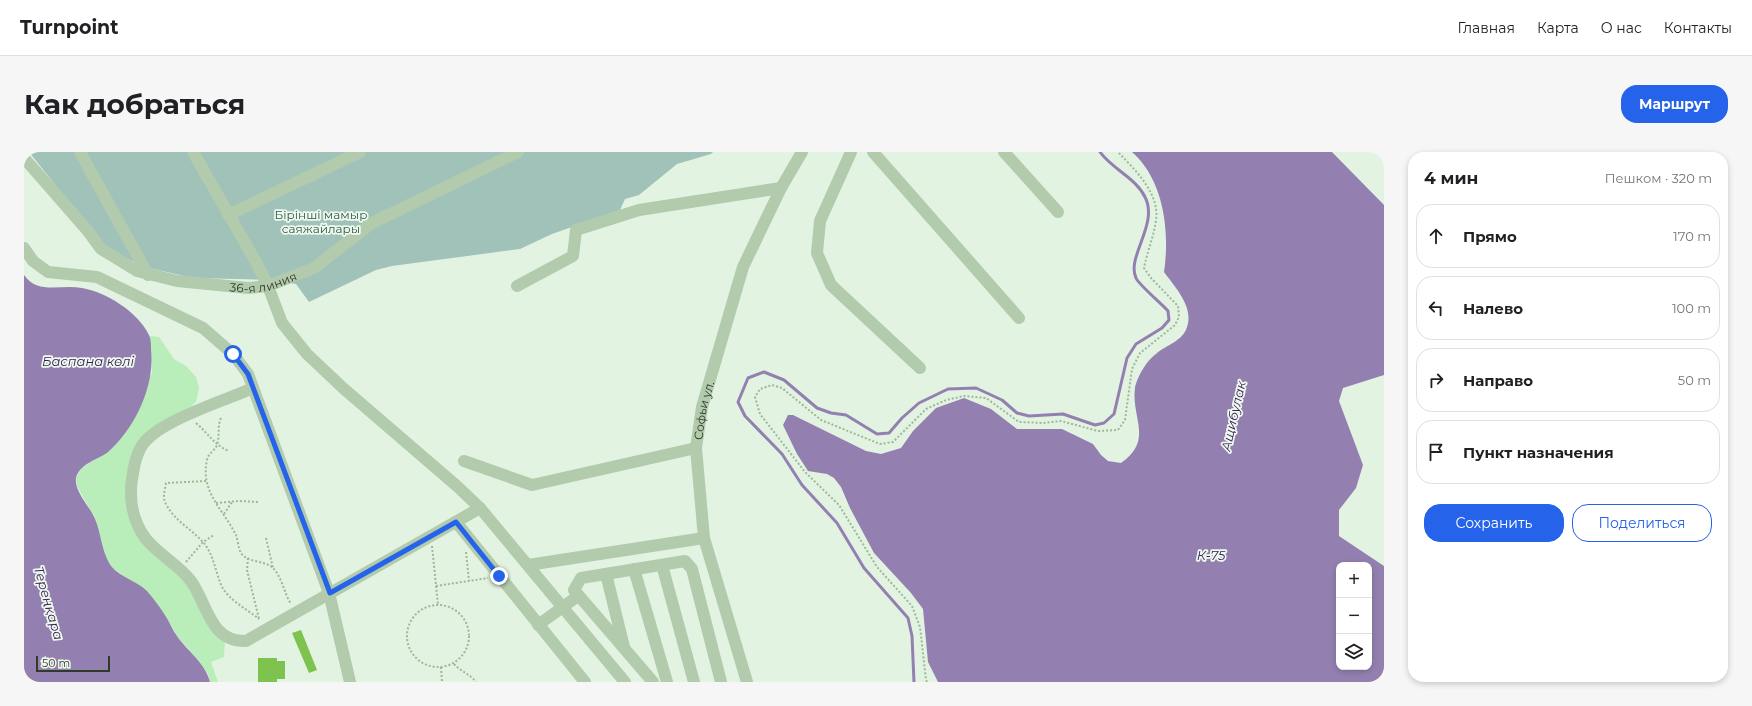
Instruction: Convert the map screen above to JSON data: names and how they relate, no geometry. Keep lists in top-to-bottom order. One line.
{"streets":{"street":["36-я линия","Софьи ул."]},"water":["Баспана көлі","Ащибулак","К-75","Тереңқара"],"parks":["Бірінші мамыр саяжайлары"],"scale_bar":"50 m","page":{"header":"Turnpoint","nav":["Главная","Карта","О нас","Контакты"],"buttons":["Маршрут",["Сохранить","Поделиться"]],"title":"Как добраться","heading":["4 мин","Пешком · 320 m"],"list":[["Прямо","170 m"],["Налево","100 m"],["Направо","50 m"],"Пункт назначения"],"map_buttons":["+","−"],"scale":"50 m"}}
